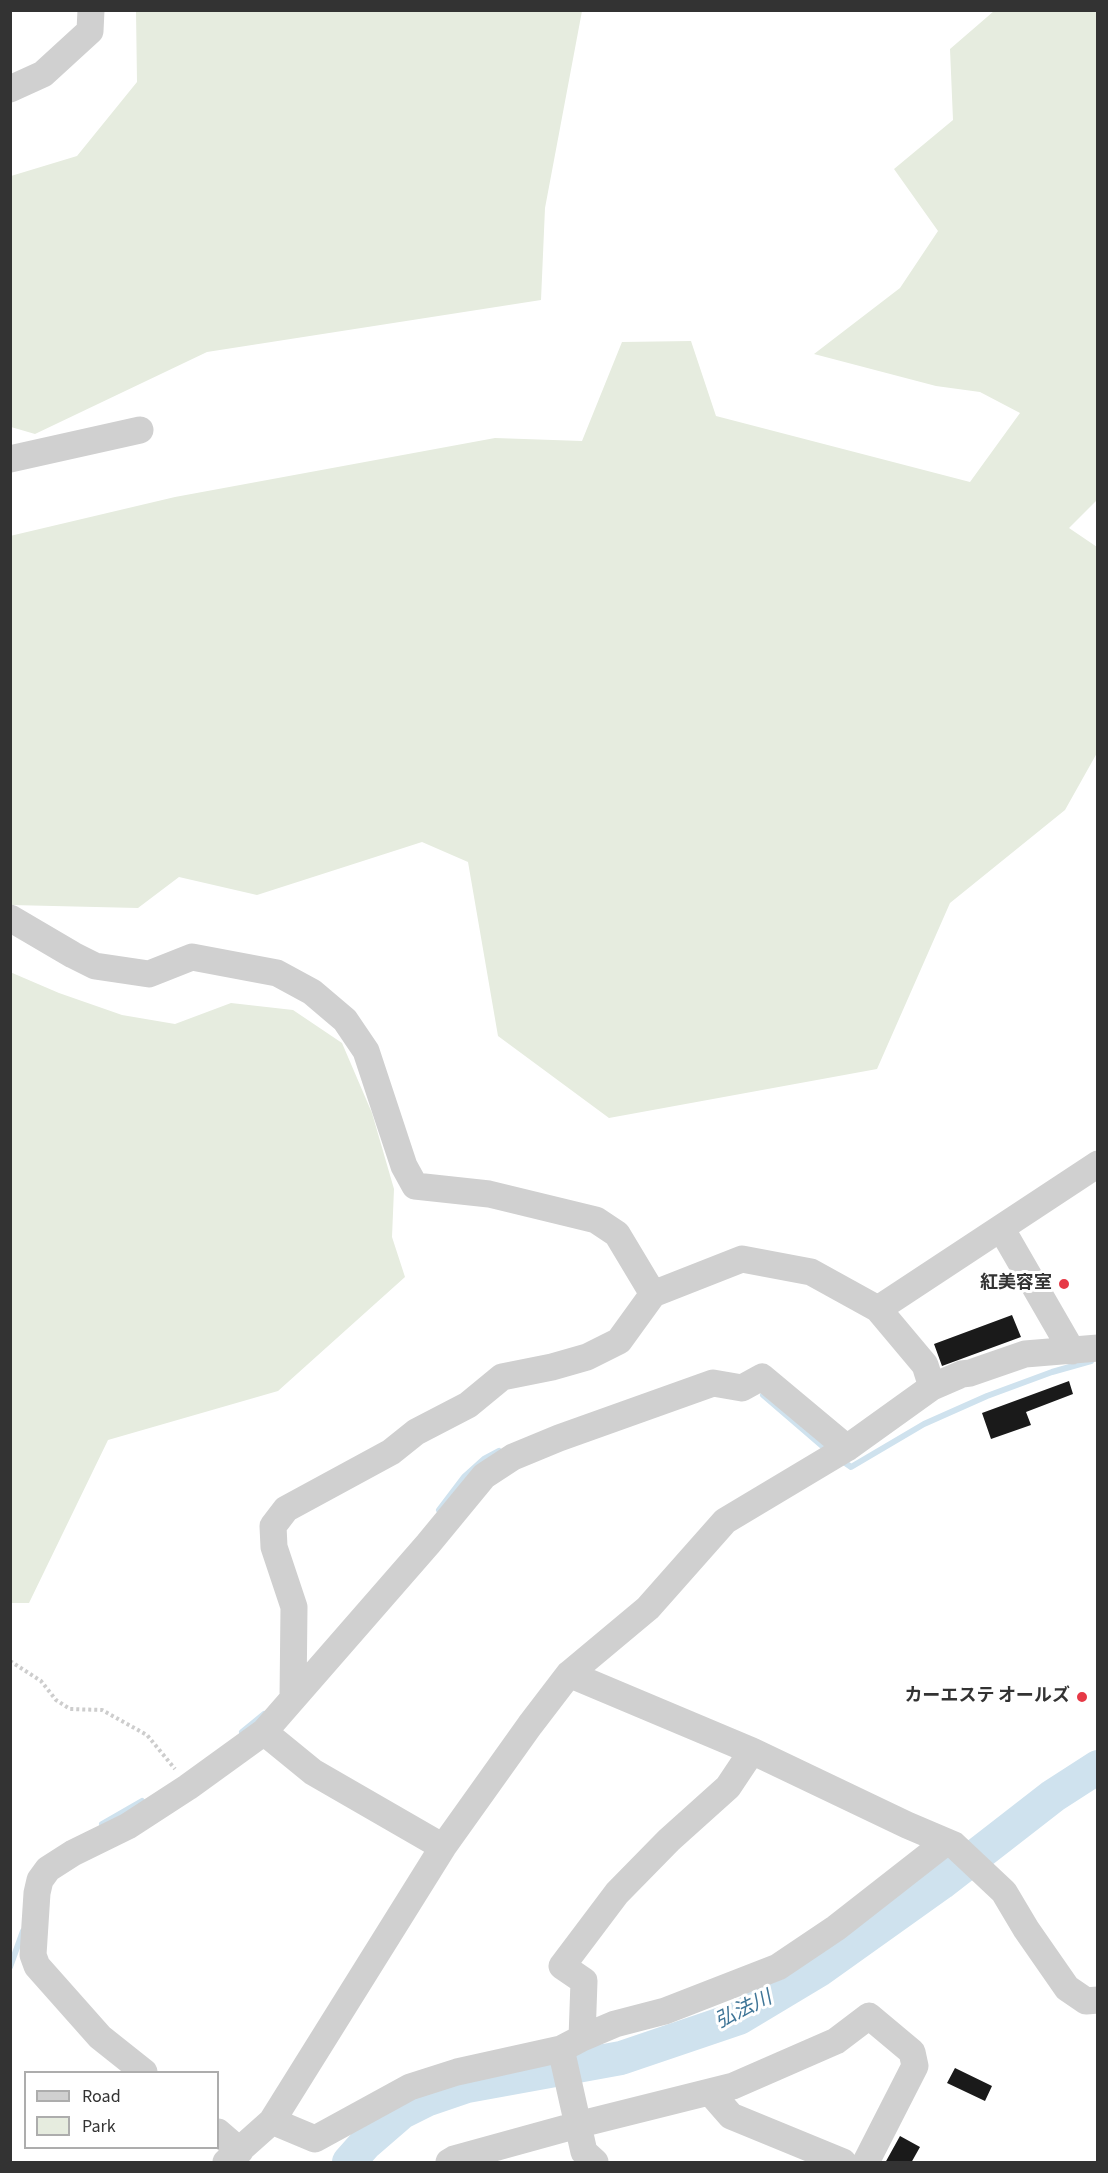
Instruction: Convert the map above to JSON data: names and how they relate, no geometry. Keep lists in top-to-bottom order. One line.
{"water":["弘法川"],"places":["紅美容室","カーエステ オールズ"],"legend":["Road","Park"]}
